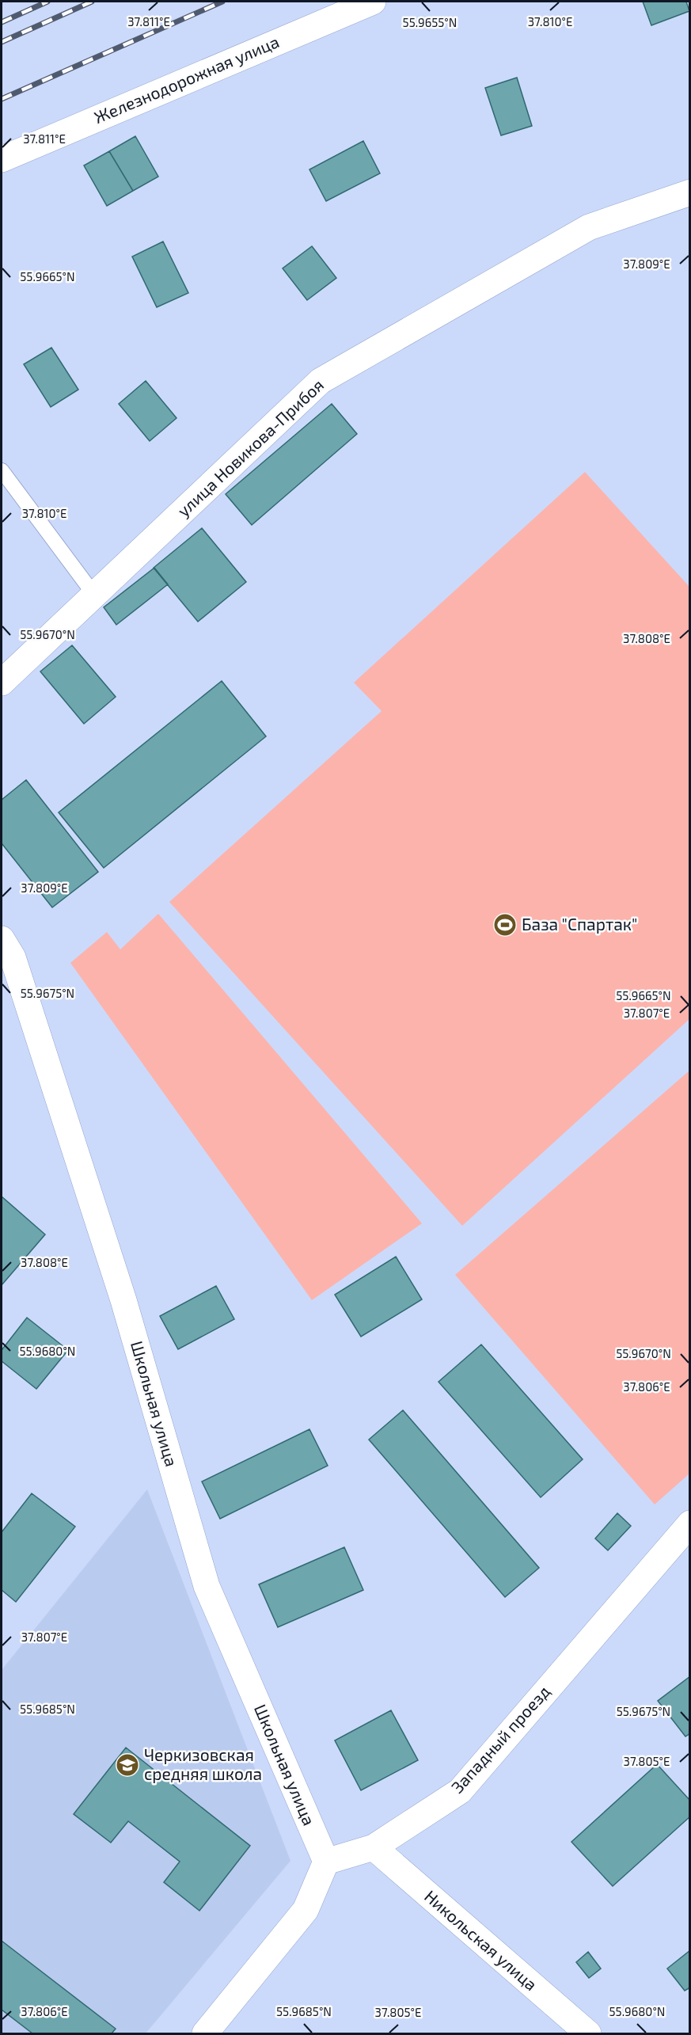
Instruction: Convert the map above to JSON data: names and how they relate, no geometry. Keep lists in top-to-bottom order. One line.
{"streets":{"street":["Железнодорожная улица","улица Новикова-Прибоя","Школьная улица","Западный проезд","Никольская улица"]},"crossings":[["Школьная улица","Западный проезд"],["Западный проезд","Никольская улица"]],"places":{"sports":["База \"Спартак\""],"school or university":["Черкизовская средняя школа"]},"coordinates":["37.811°E","37.810°E","55.9655°N","37.809°E","55.9665°N","55.9670°N","37.808°E","55.9675°N","37.807°E","55.9680°N","37.806°E","55.9685°N","37.805°E"]}
